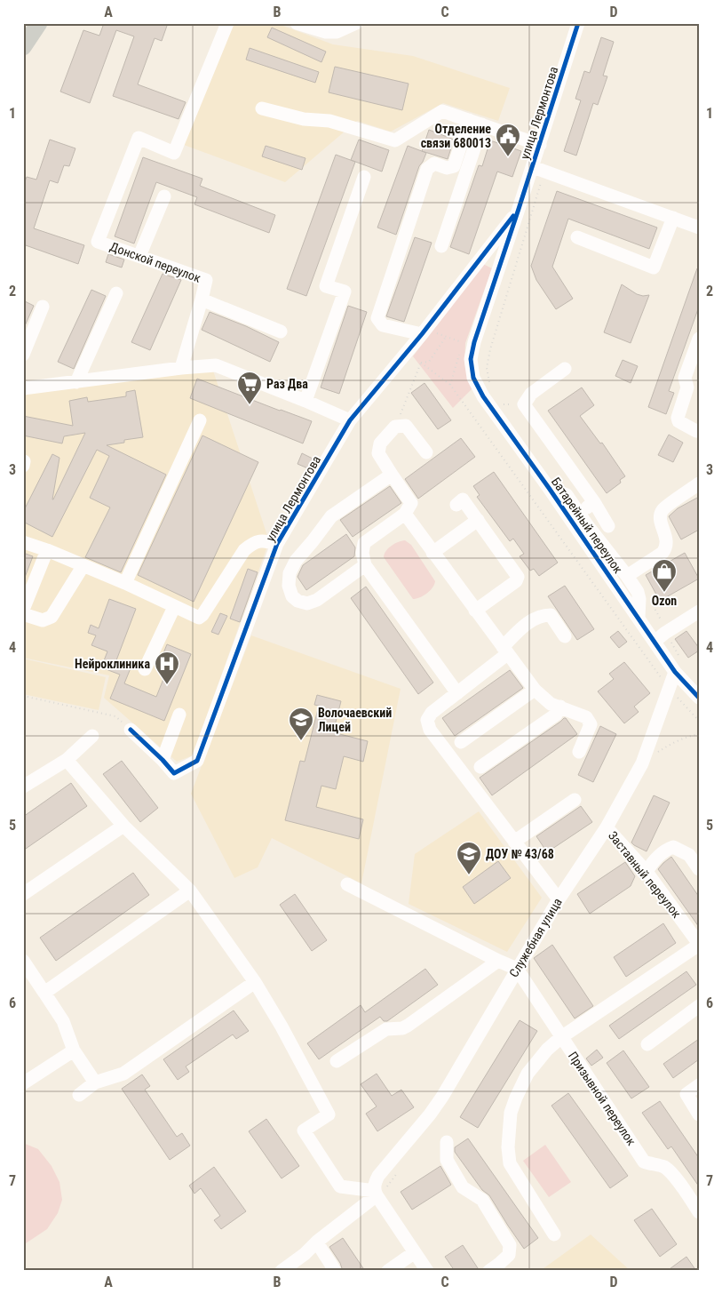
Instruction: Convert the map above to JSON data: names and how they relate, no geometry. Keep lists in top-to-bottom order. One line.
{"streets":{"street":["улица Лермонтова","Донской переулок","Батарейный переулок","Заставный переулок","Служебная улица","Призывной переулок"]},"crossings":[["улица Лермонтова","Батарейный переулок"],["Батарейный переулок","Служебная улица"],["Заставный переулок","Служебная улица"],["Служебная улица","Призывной переулок"]],"places":{"public building":["Отделение связи 680013"],"supermarket":["Раз Два"],"shop":["Ozon"],"hospital":["Нейроклиника"],"school or university":["Волочаевский Лицей","ДОУ № 43/68"]},"grid":{"columns":["A","B","C","D"],"rows":["1","2","3","4","5","6","7"]}}
